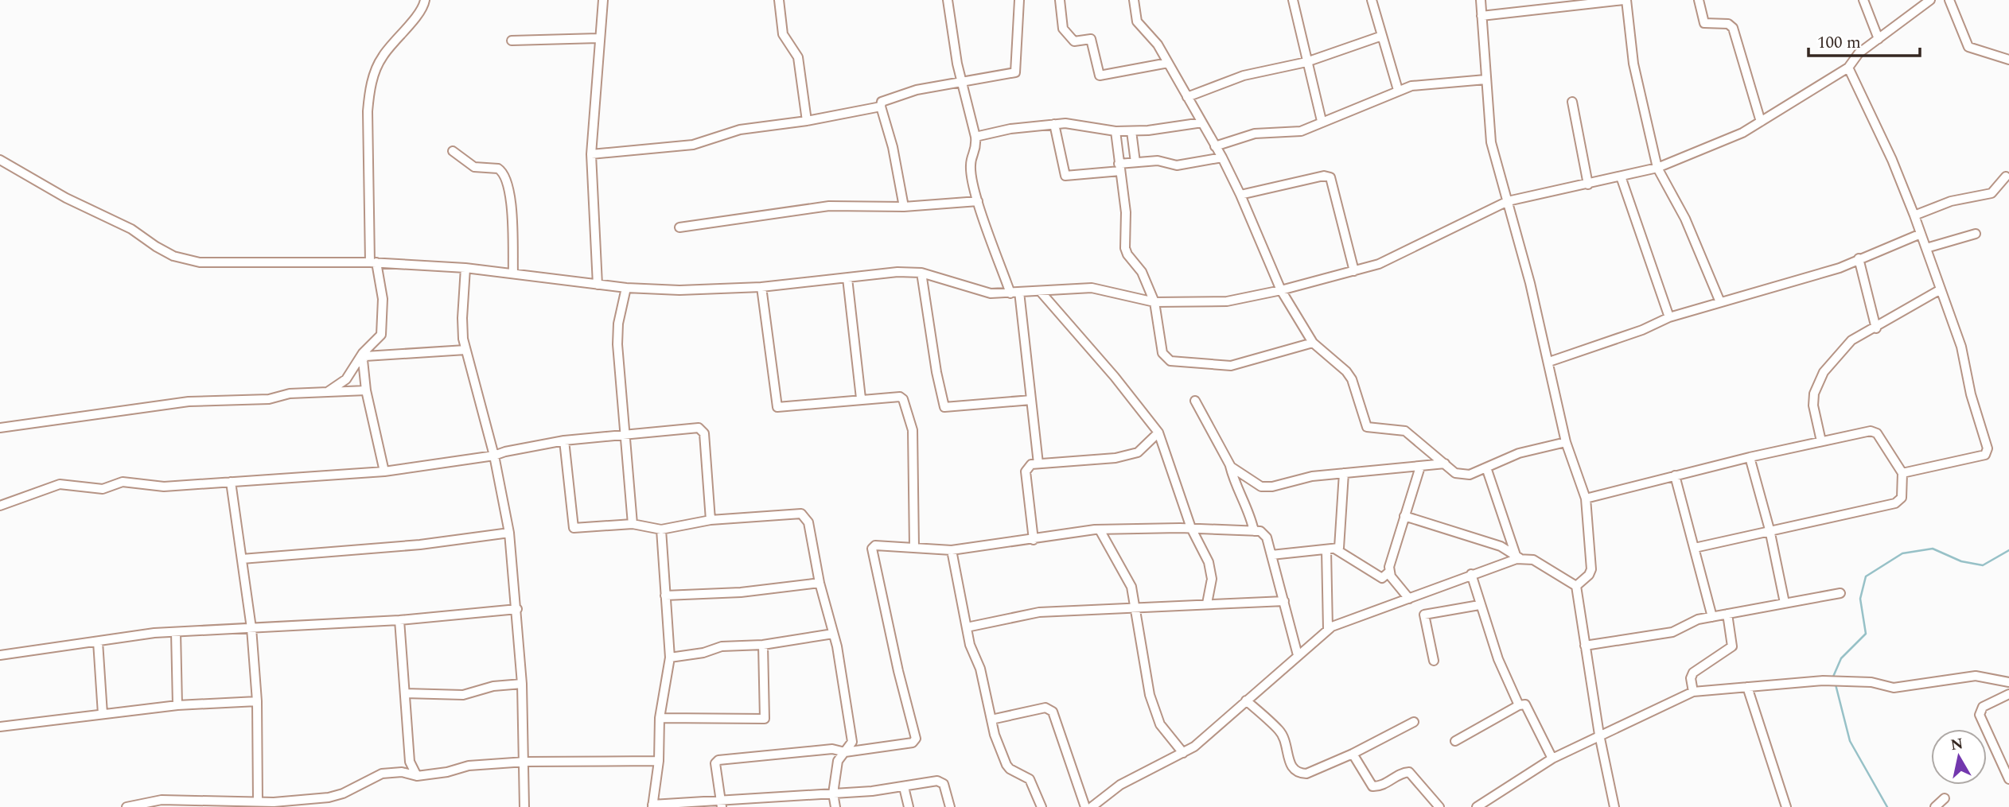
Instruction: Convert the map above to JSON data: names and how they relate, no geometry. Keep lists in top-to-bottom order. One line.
{"scale_bar":"100 m","north":"top"}
